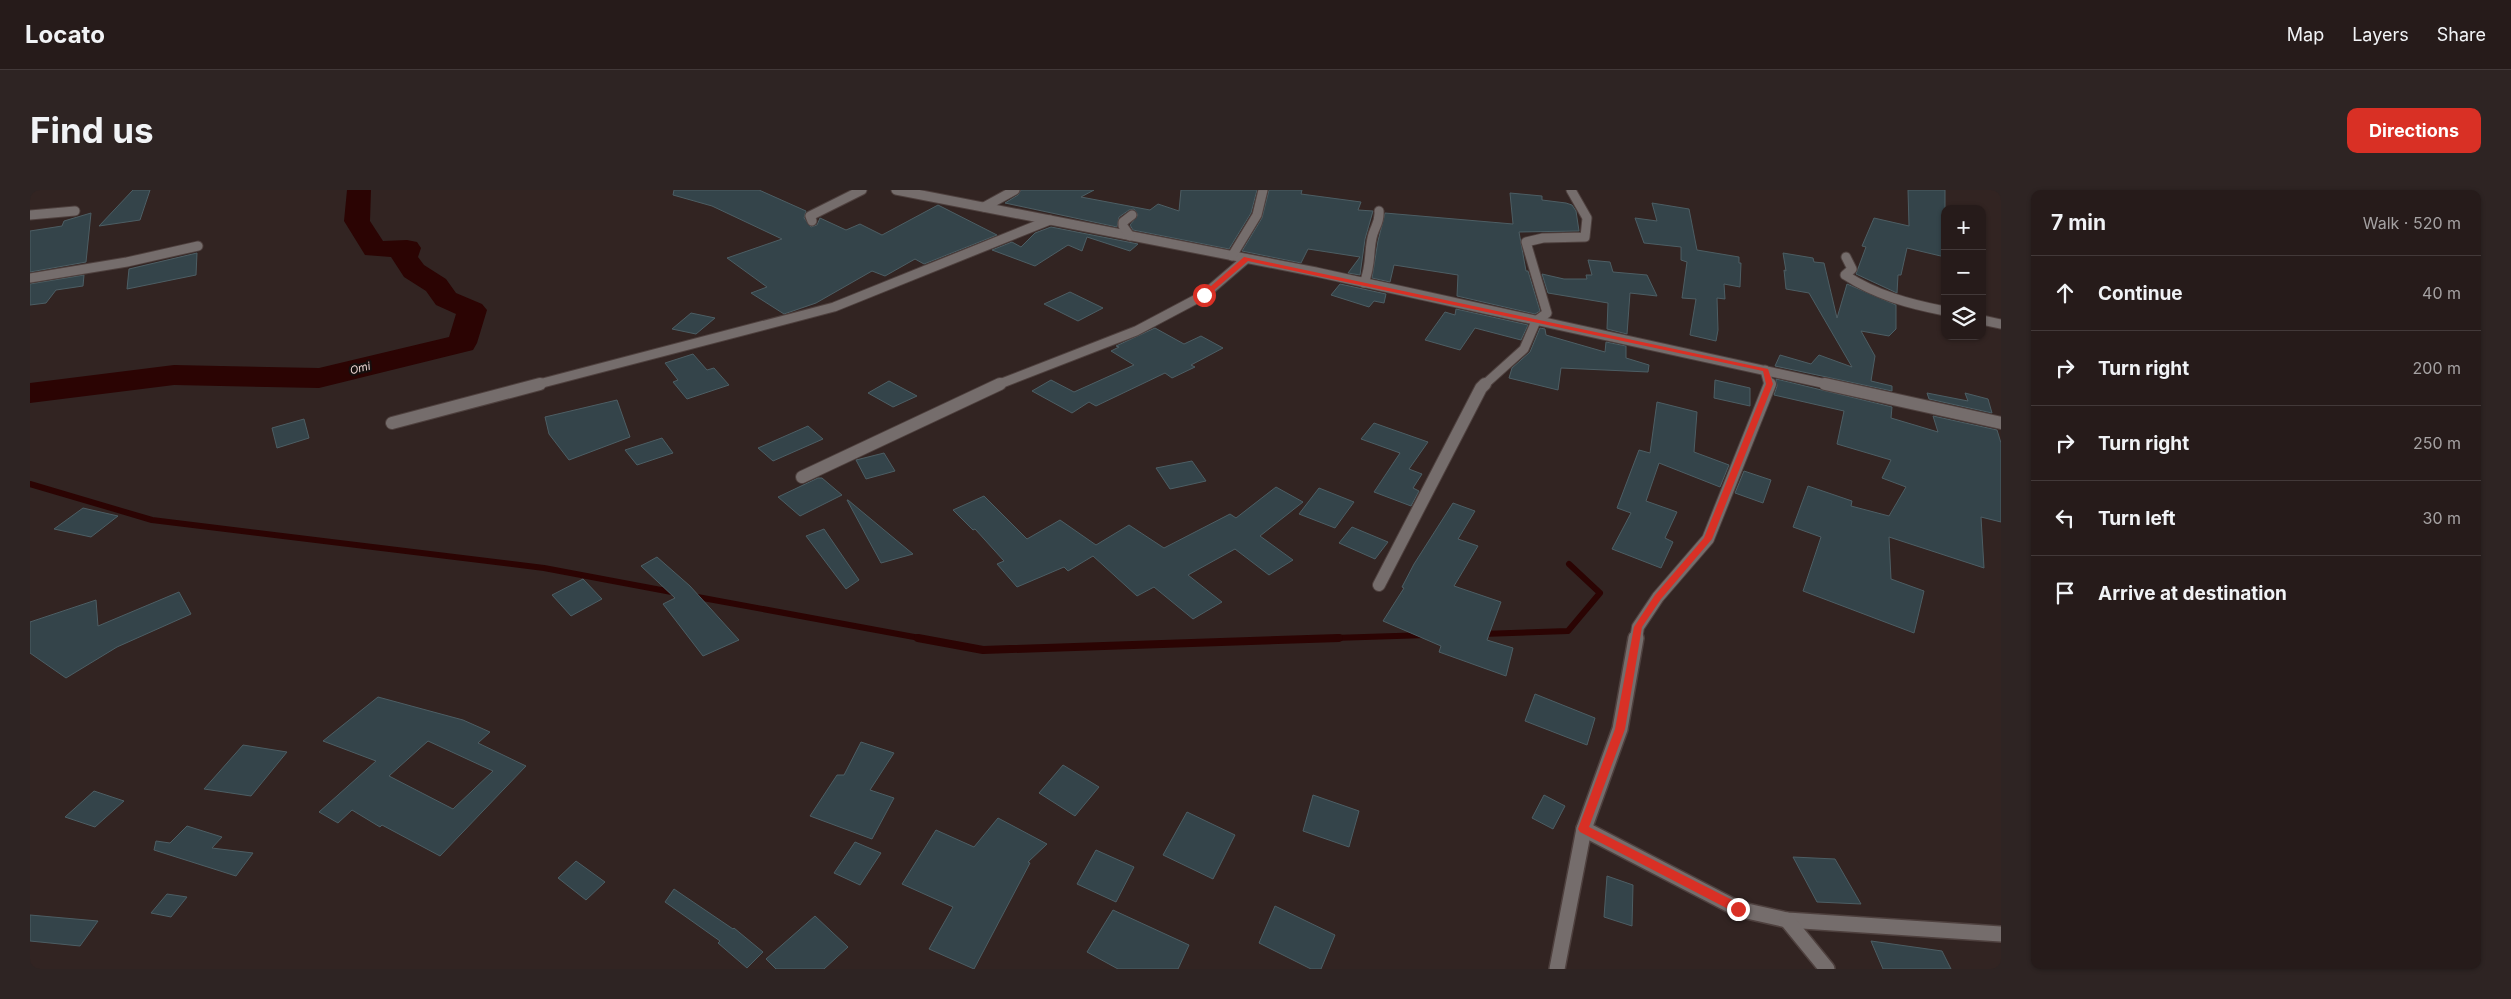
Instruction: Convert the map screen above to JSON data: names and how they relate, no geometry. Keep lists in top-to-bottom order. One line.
{"water":["Omi"],"page":{"header":"Locato","nav":["Map","Layers","Share"],"buttons":"Directions","title":"Find us","heading":["7 min","Walk · 520 m"],"map_buttons":["+","−"],"list":[["Continue","40 m"],["Turn right","200 m"],["Turn right","250 m"],["Turn left","30 m"],"Arrive at destination"]}}
